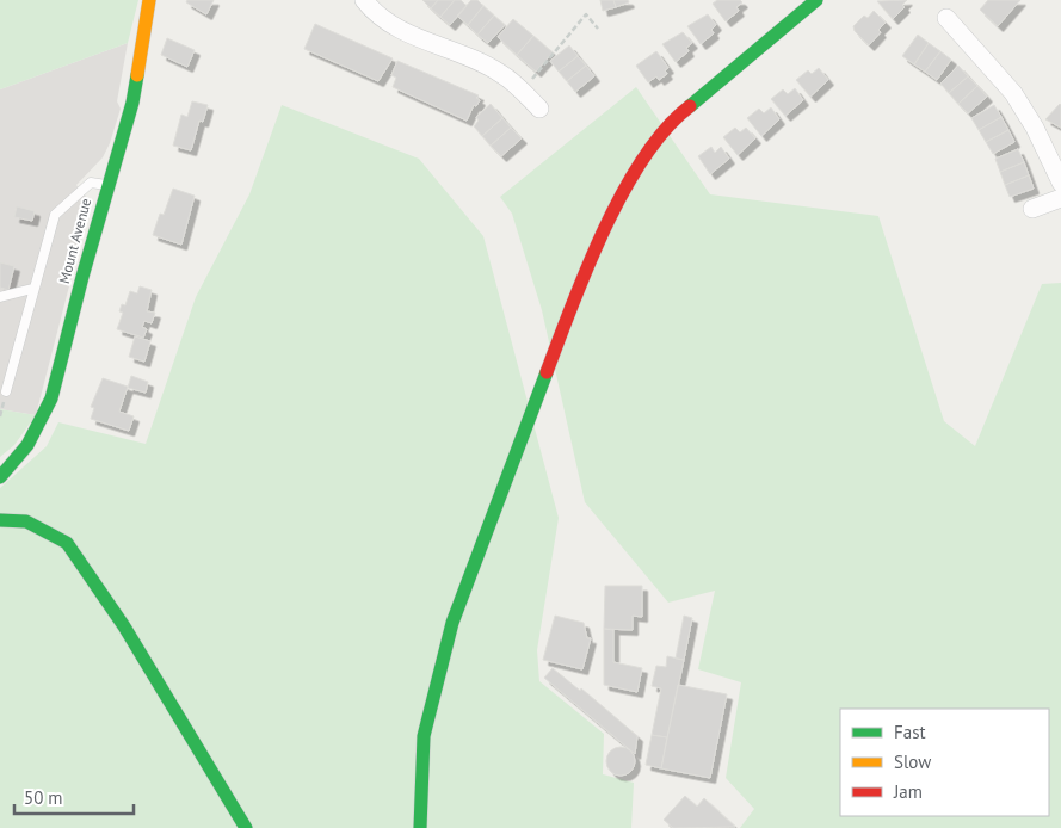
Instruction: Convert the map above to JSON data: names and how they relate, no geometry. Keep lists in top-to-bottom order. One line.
{"streets":{"street":["Mount Avenue"]},"legend":["Fast","Slow","Jam"],"scale_bar":"50 m"}
